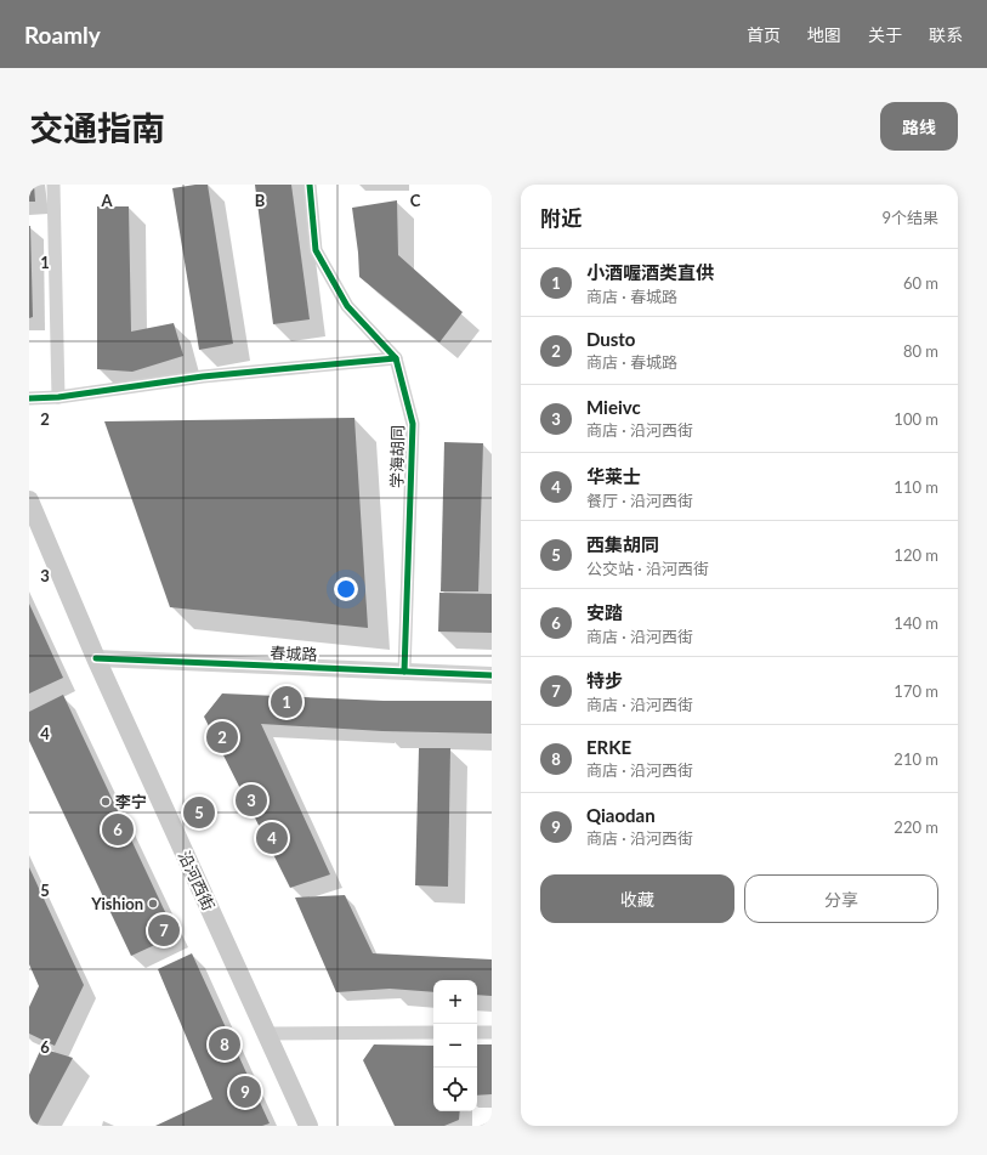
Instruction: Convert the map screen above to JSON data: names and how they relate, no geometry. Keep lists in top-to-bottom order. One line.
{"streets":{"main road":["沿河西街"],"street":["学海胡同","春城路"]},"crossings":[["学海胡同","春城路"],["春城路","沿河西街"]],"places":["李宁","Yishion"],"page":{"header":"Roamly","nav":["首页","地图","关于","联系"],"title":"交通指南","buttons":["路线",["收藏","分享"]],"heading":["附近","9个结果"],"list":[{"mark":"1","name":"小酒喔酒类直供","note":"商店 · 春城路","value":"60 m"},{"mark":"2","name":"Dusto","note":"商店 · 春城路","value":"80 m"},{"mark":"3","name":"Mieivc","note":"商店 · 沿河西街","value":"100 m"},{"mark":"4","name":"华莱士","note":"餐厅 · 沿河西街","value":"110 m"},{"mark":"5","name":"西集胡同","note":"公交站 · 沿河西街","value":"120 m"},{"mark":"6","name":"安踏","note":"商店 · 沿河西街","value":"140 m"},{"mark":"7","name":"特步","note":"商店 · 沿河西街","value":"170 m"},{"mark":"8","name":"ERKE","note":"商店 · 沿河西街","value":"210 m"},{"mark":"9","name":"Qiaodan","note":"商店 · 沿河西街","value":"220 m"}],"pins":["1","2","3","5","6","4","7","8","9"],"map_buttons":["+","−"]},"grid":{"columns":["A","B","C"],"rows":["1","2","3","4","5","6"]}}
